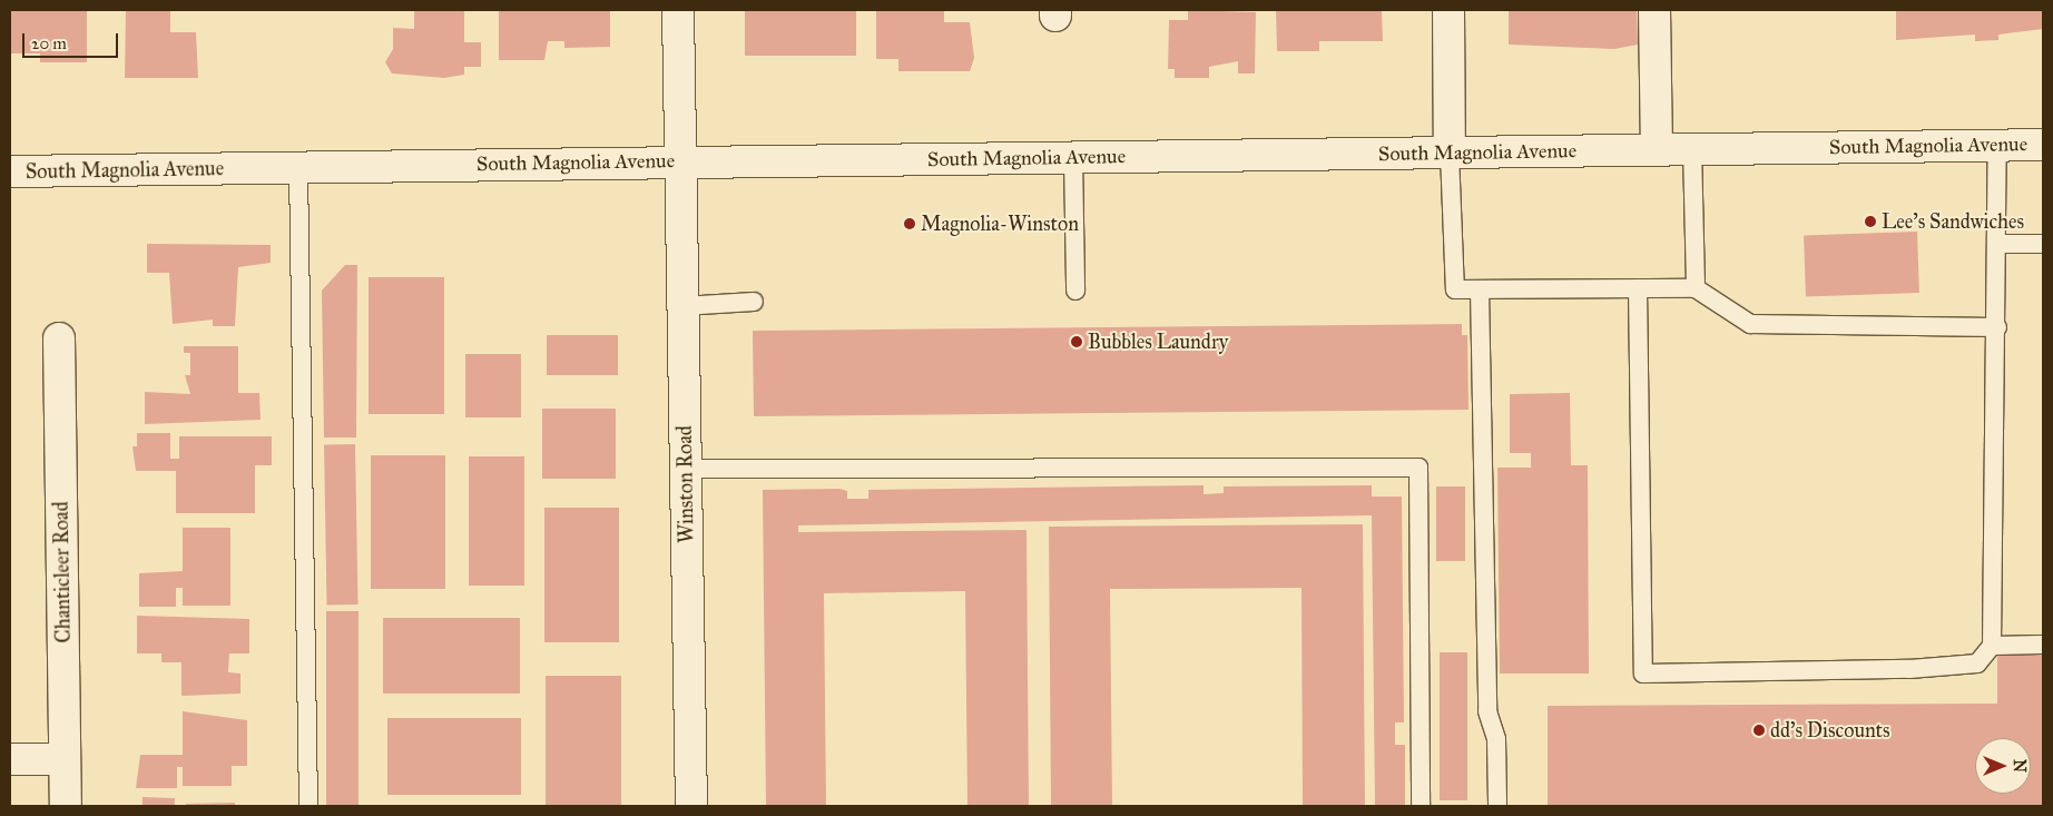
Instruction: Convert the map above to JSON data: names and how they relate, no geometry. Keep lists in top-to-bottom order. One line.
{"streets":{"main road":["South Magnolia Avenue","Winston Road","Chanticleer Road"]},"crossings":[["South Magnolia Avenue","Winston Road"]],"places":["Lee's Sandwiches","Magnolia-Winston","Bubbles Laundry","dd's Discounts"],"scale_bar":"20 m","north":"right"}
